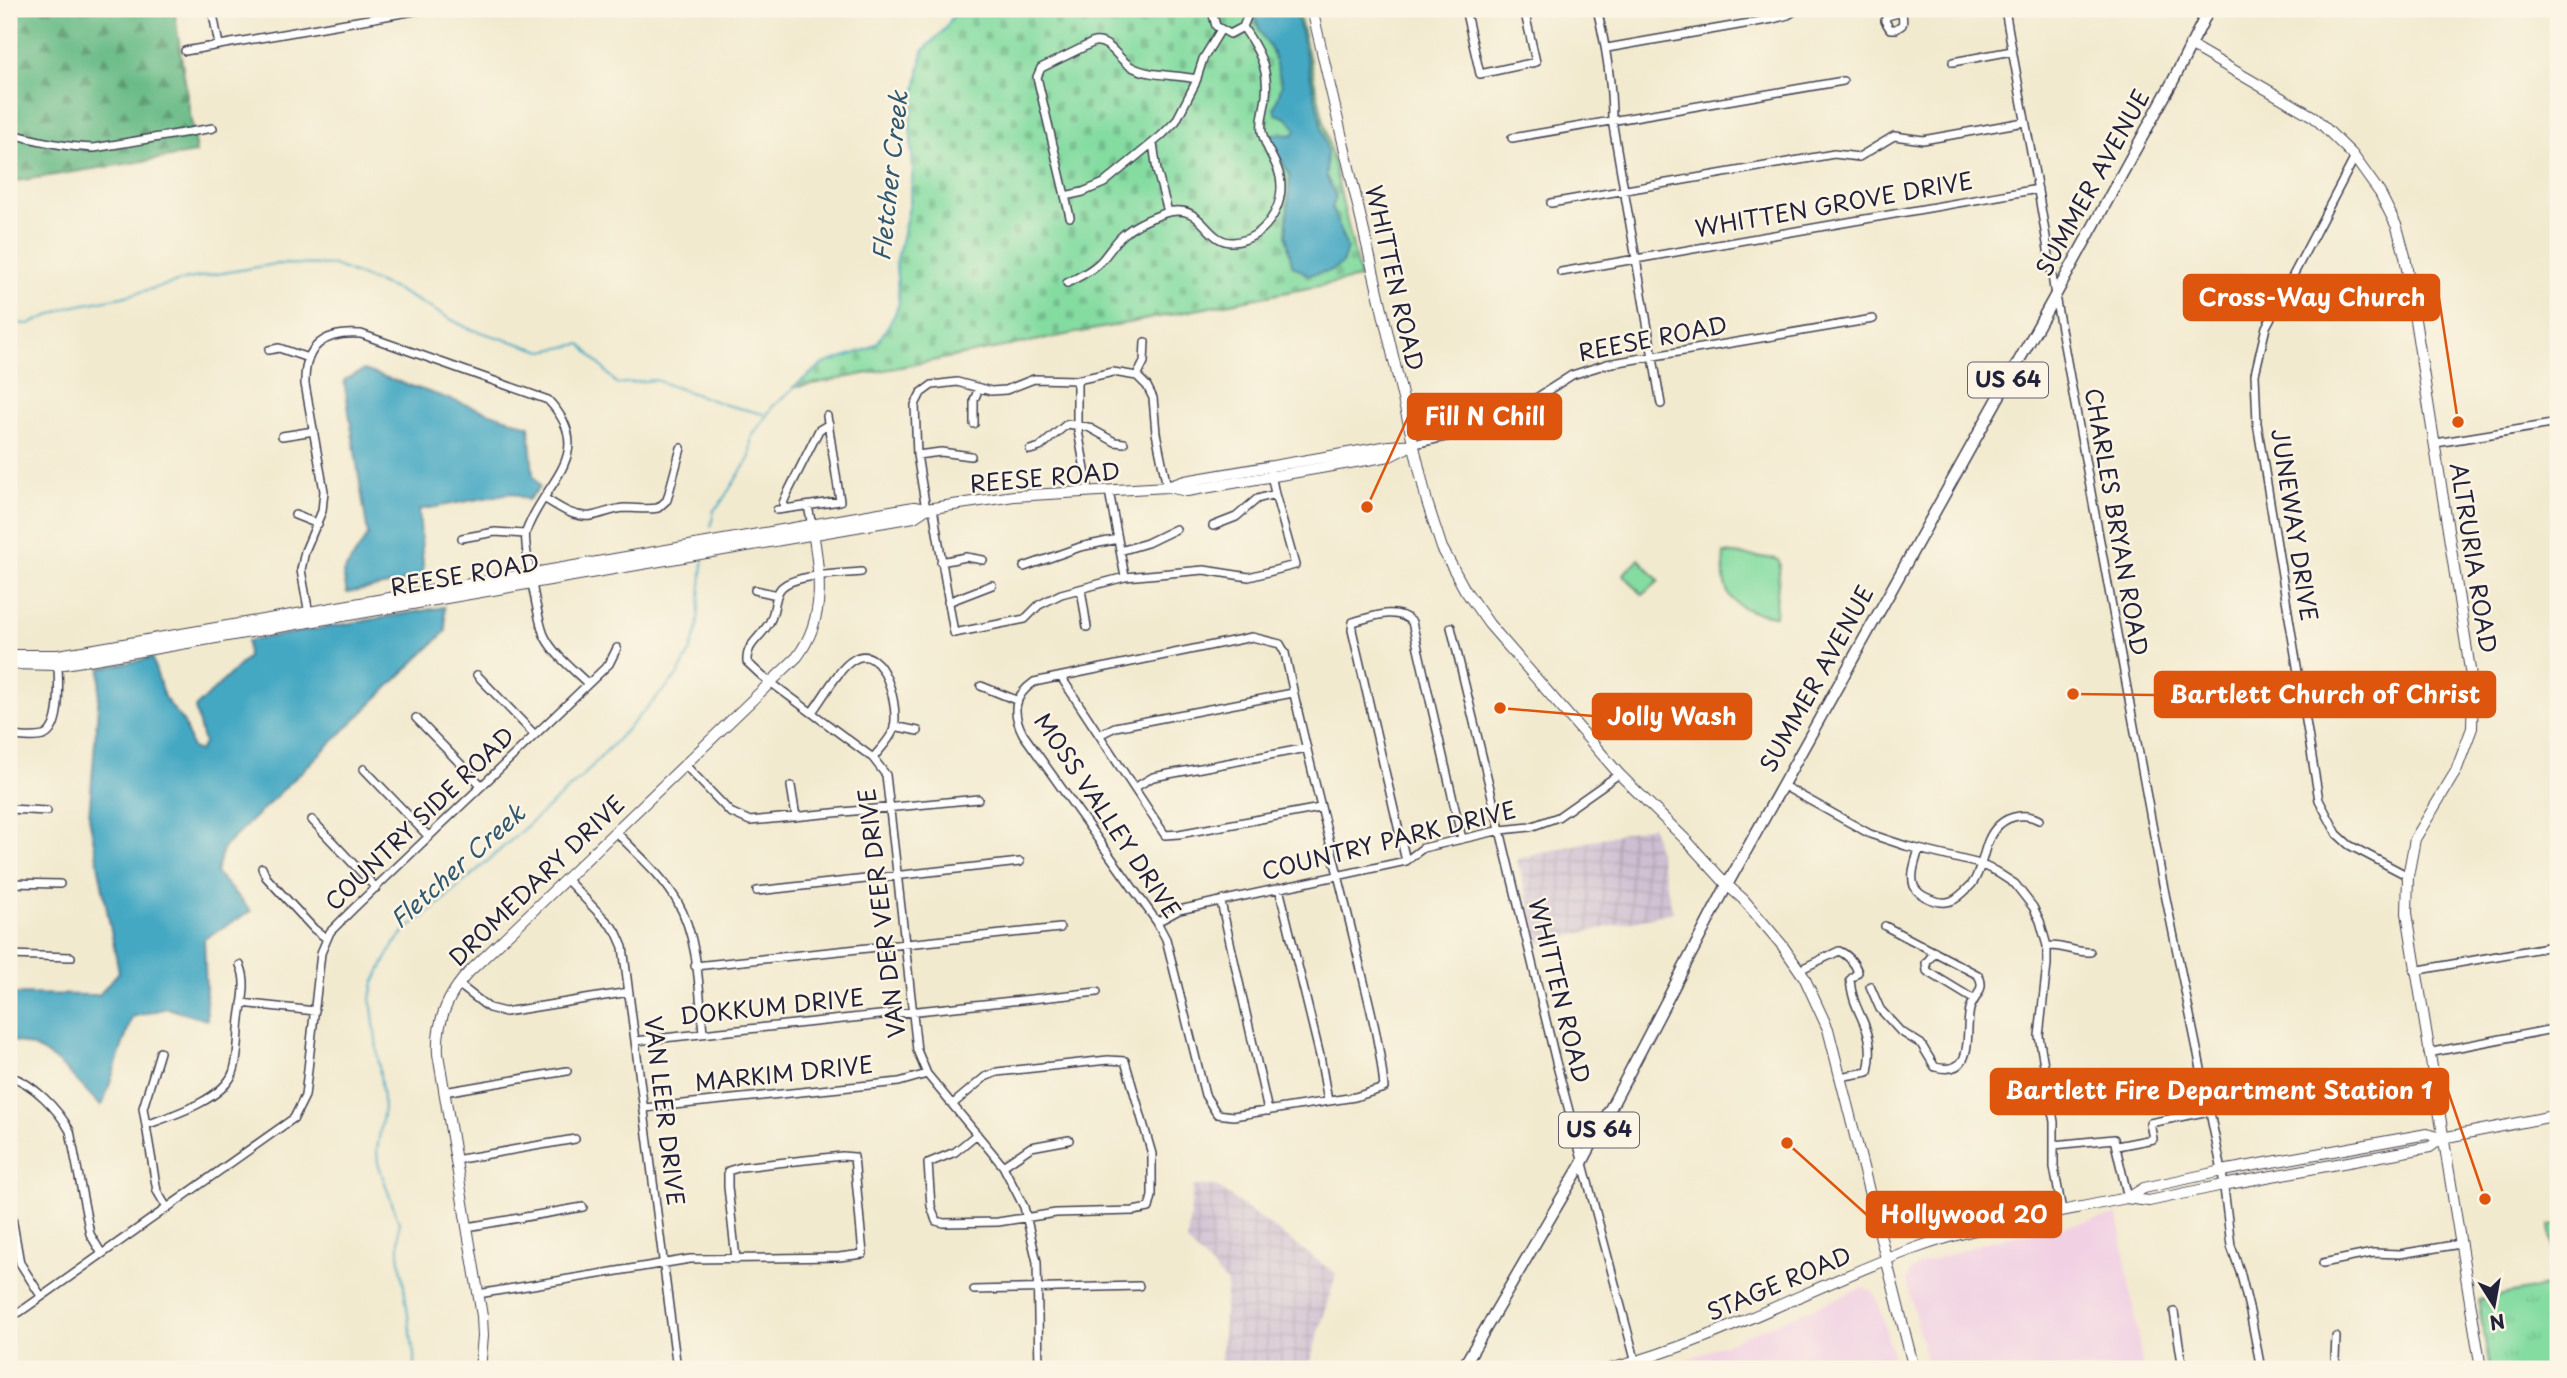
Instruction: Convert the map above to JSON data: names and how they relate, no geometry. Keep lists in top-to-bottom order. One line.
{"streets":{"main road":["SUMMER AVENUE","WHITTEN ROAD","REESE ROAD","US 64","ALTRURIA ROAD","DROMEDARY DRIVE","STAGE ROAD"],"street":["WHITTEN GROVE DRIVE","CHARLES BRYAN ROAD","JUNEWAY DRIVE","MOSS VALLEY DRIVE","COUNTRY SIDE ROAD","COUNTRY PARK DRIVE","VAN DER VEER DRIVE","DOKKUM DRIVE","MARKIM DRIVE","VAN LEER DRIVE"]},"crossings":[["SUMMER AVENUE","WHITTEN ROAD"],["SUMMER AVENUE","CHARLES BRYAN ROAD"],["SUMMER AVENUE","ALTRURIA ROAD"],["WHITTEN GROVE DRIVE","CHARLES BRYAN ROAD"],["WHITTEN ROAD","REESE ROAD"],["WHITTEN ROAD","COUNTRY PARK DRIVE"],["WHITTEN ROAD","STAGE ROAD"],["REESE ROAD","DROMEDARY DRIVE"],["CHARLES BRYAN ROAD","STAGE ROAD"],["JUNEWAY DRIVE","ALTRURIA ROAD"],["ALTRURIA ROAD","STAGE ROAD"],["MOSS VALLEY DRIVE","COUNTRY PARK DRIVE"],["DROMEDARY DRIVE","VAN DER VEER DRIVE"],["DROMEDARY DRIVE","VAN LEER DRIVE"],["VAN DER VEER DRIVE","DOKKUM DRIVE"],["VAN DER VEER DRIVE","MARKIM DRIVE"],["DOKKUM DRIVE","VAN LEER DRIVE"],["MARKIM DRIVE","VAN LEER DRIVE"]],"water":["Fletcher Creek"],"places":["Cross-Way Church","Fill N Chill","Bartlett Church of Christ","Jolly Wash","Hollywood 20","Bartlett Fire Department Station 1"],"north":"bottom"}
